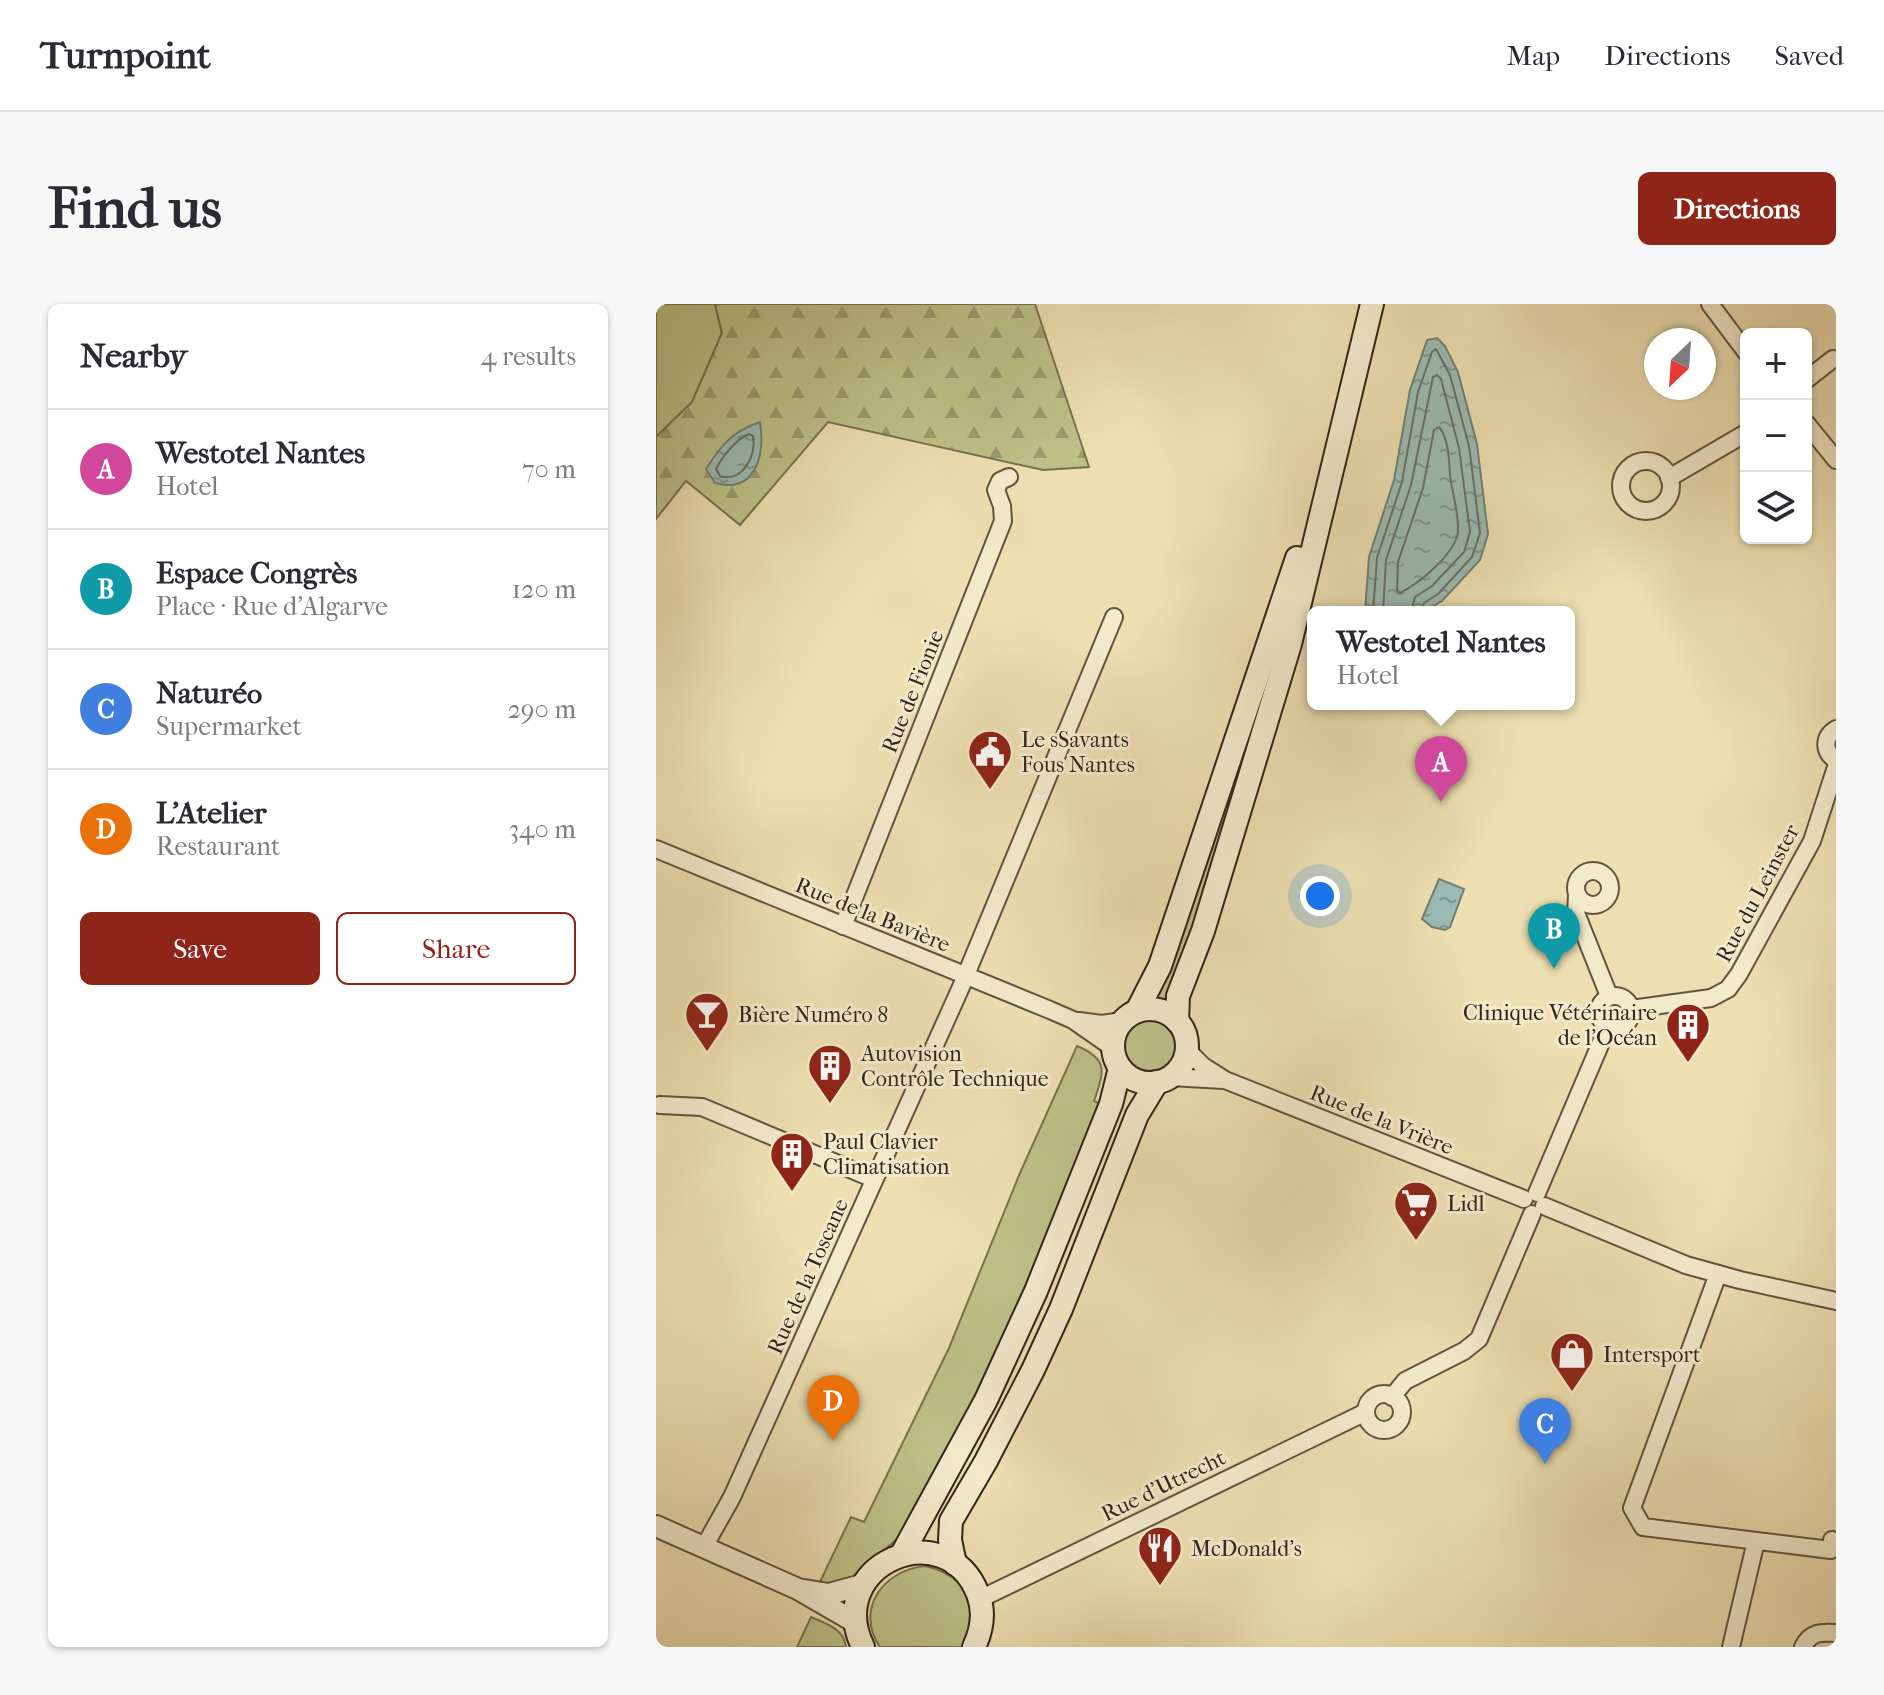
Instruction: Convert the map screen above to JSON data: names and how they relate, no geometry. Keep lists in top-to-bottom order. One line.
{"streets":{"street":["Rue de Fionie","Rue du Leinster","Rue de la Bavière","Rue de la Vrière","Rue de la Toscane","Rue d'Utrecht"]},"crossings":[["Rue de Fionie","Rue de la Bavière"],["Rue de la Bavière","Rue de la Vrière"],["Rue de la Bavière","Rue de la Toscane"]],"places":{"public building":["Le sSavants Fous Nantes"],"bar":["Bière Numéro 8"],"building":["Clinique Vétérinaire de l'Océan","Autovision Contrôle Technique","Paul Clavier Climatisation"],"supermarket":["Lidl"],"shop":["Intersport"],"restaurant":["McDonald's"]},"north":"bottom left","page":{"header":"Turnpoint","nav":["Map","Directions","Saved"],"buttons":["Directions",["Save","Share"]],"title":"Find us","heading":["Nearby","4 results"],"map_buttons":["+","−"],"list":[{"mark":"A","name":"Westotel Nantes","note":"Hotel","value":"70 m"},{"mark":"B","name":"Espace Congrès","note":"Place · Rue d'Algarve","value":"120 m"},{"mark":"C","name":"Naturéo","note":"Supermarket","value":"290 m"},{"mark":"D","name":"L'Atelier","note":"Restaurant","value":"340 m"}],"popup":["Westotel Nantes","Hotel"],"pins":["A","B","D","C"]}}
